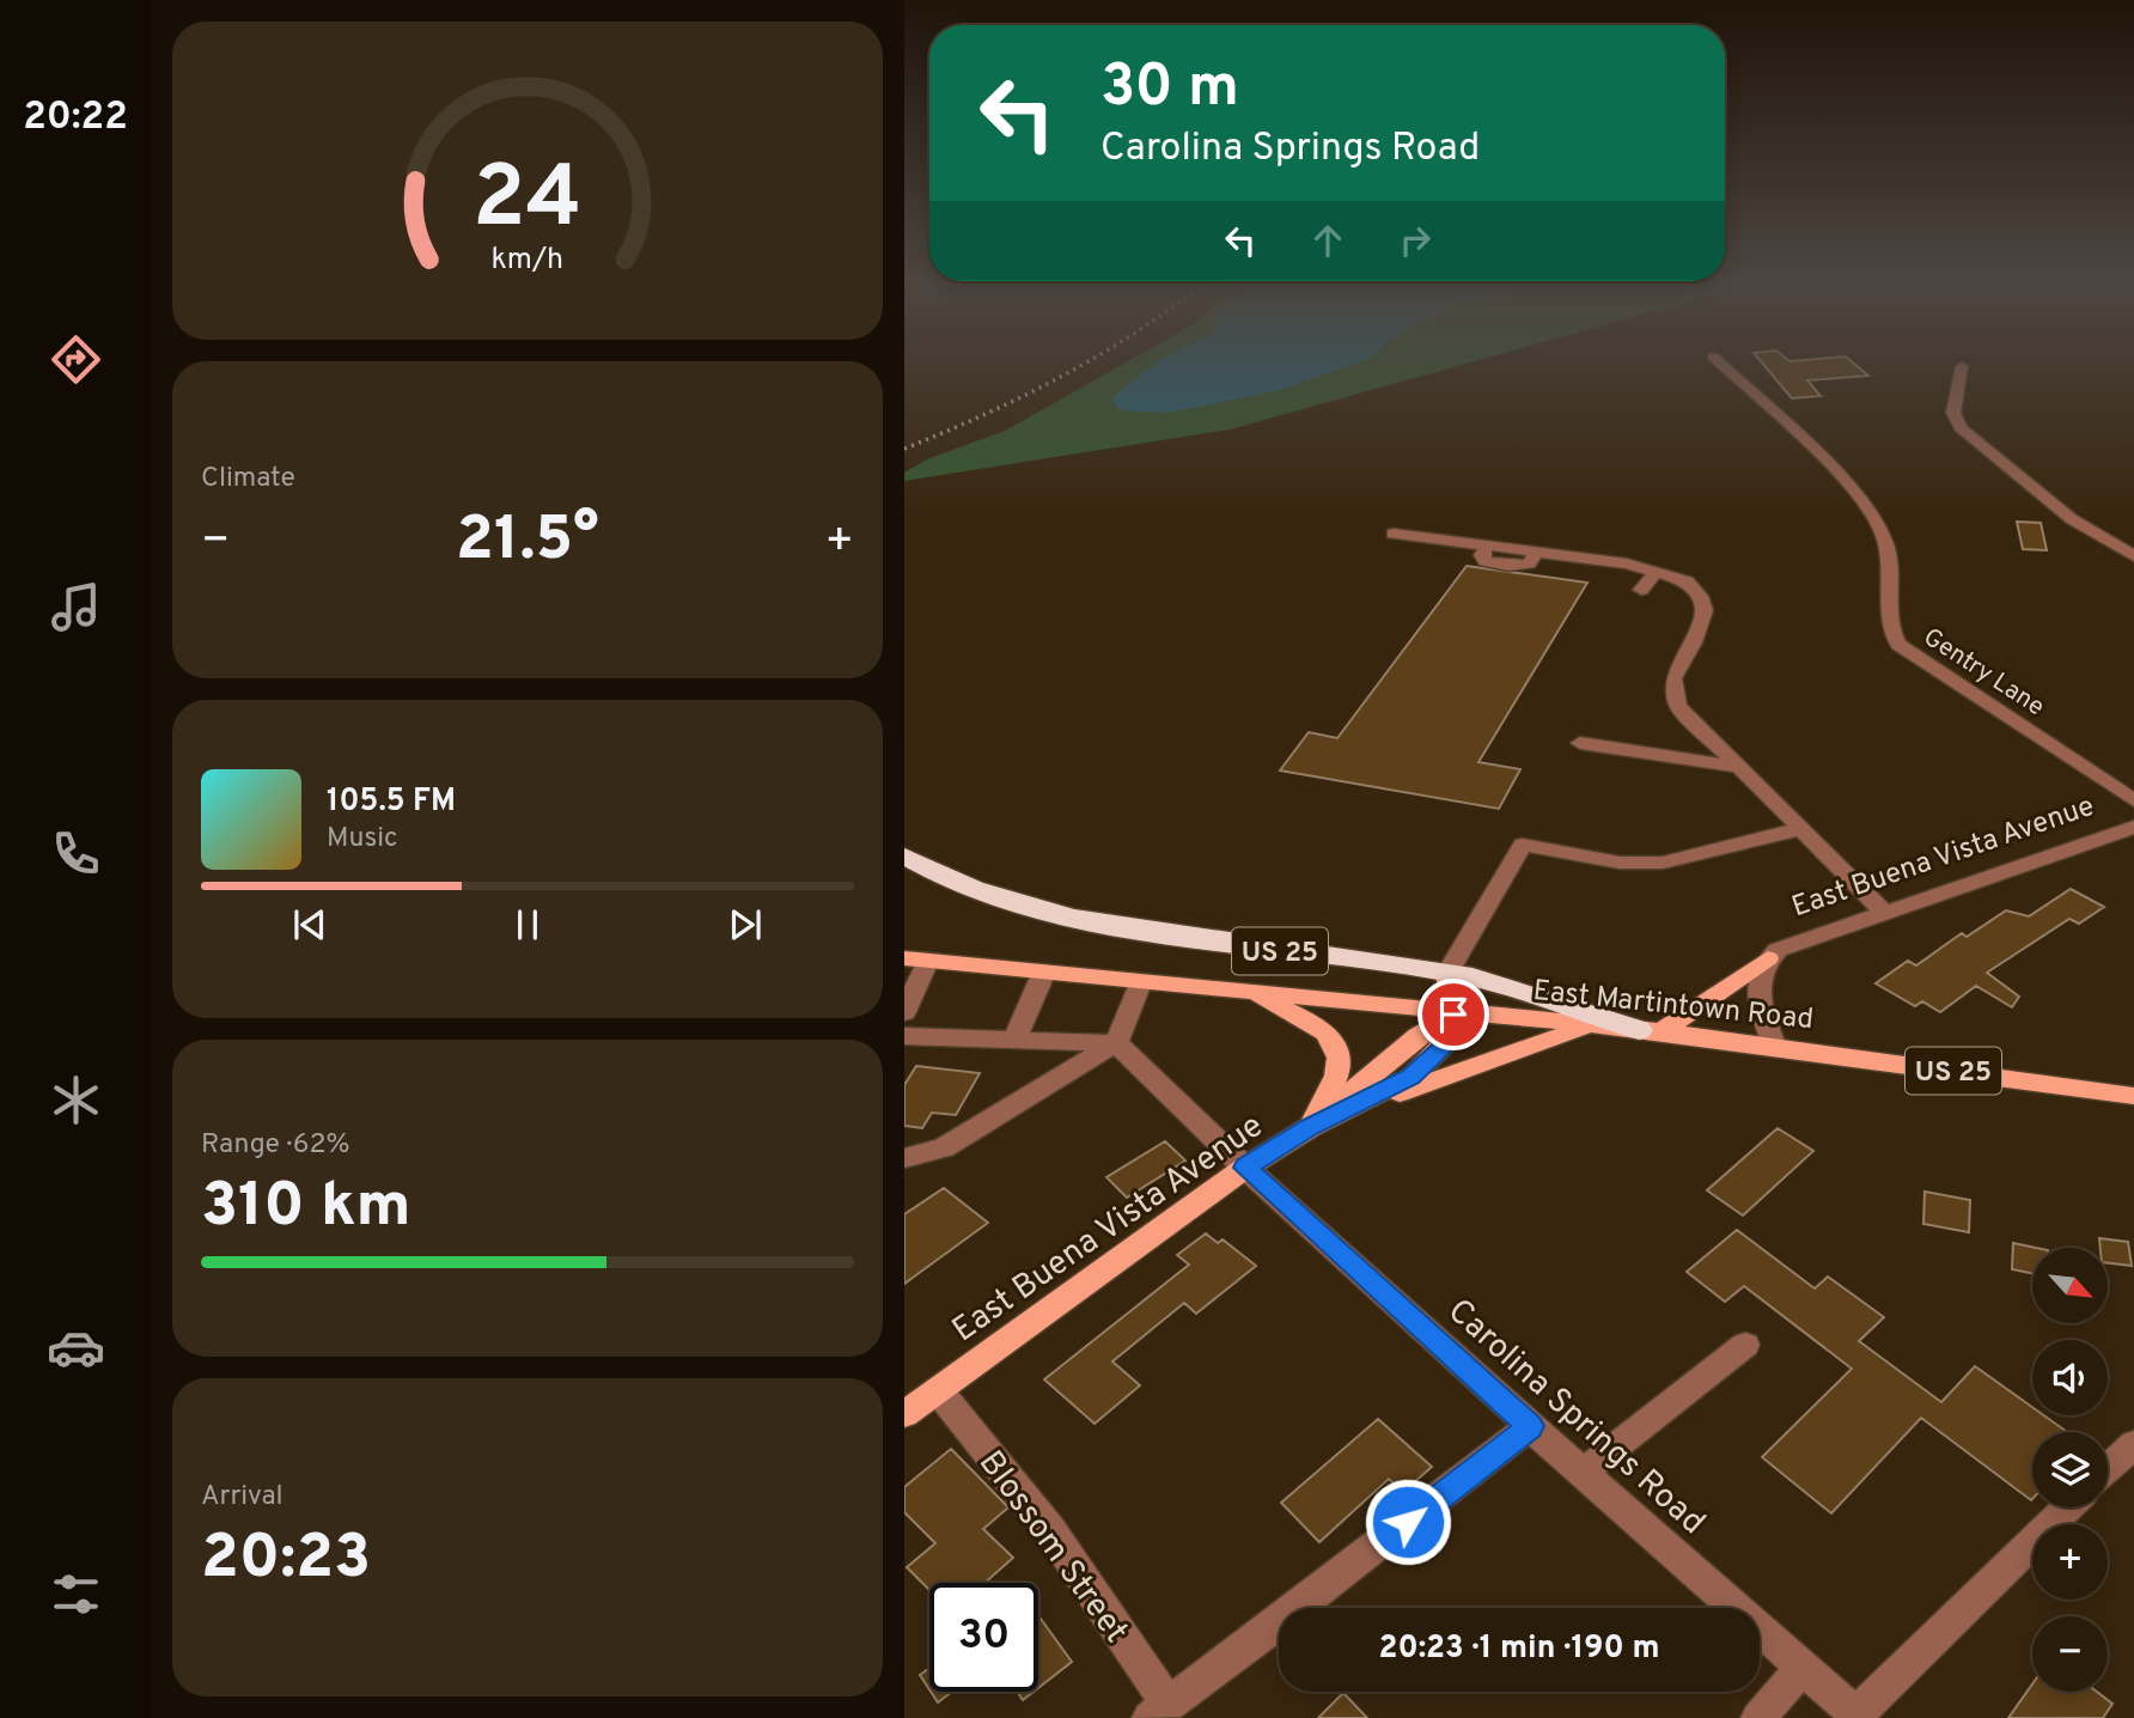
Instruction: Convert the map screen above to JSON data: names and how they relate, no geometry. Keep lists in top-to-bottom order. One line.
{"streets":{"highway":["US 25"],"main road":["East Buena Vista Avenue","East Martintown Road"],"street":["Gentry Lane","Carolina Springs Road","Blossom Street"]},"crossings":[["East Buena Vista Avenue","East Martintown Road"],["East Buena Vista Avenue","Carolina Springs Road"],["East Buena Vista Avenue","Blossom Street"],["US 25","East Martintown Road"]],"north":"bottom right","page":{"tabs":"20:22","turn":["30 m","Carolina Springs Road"],"tile":["Climate",["Range · 62%","310 km"],["Arrival","20:23"]],"heat":["−","21.5°","+"],"song":["105.5 FM","Music"],"map_buttons":["+","−"],"limit":"30","trip":"20:23 · 1 min · 190 m","gauge":["24","km/h"]}}
